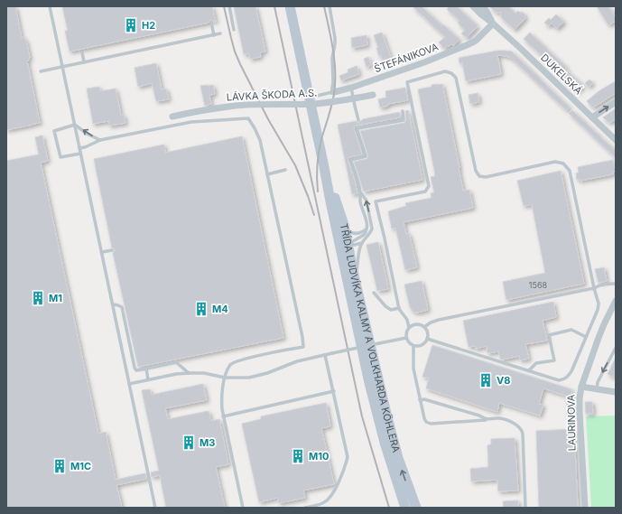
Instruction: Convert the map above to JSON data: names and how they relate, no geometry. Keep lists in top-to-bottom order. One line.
{"streets":{"street":["ŠTEFÁNIKOVA","DUKELSKÁ","LÁVKA ŠKODA A.S.","TŘÍDA LUDVÍKA KALMY A VOLKHARDA KÖHLERA","LAURINOVA"]},"crossings":[["ŠTEFÁNIKOVA","DUKELSKÁ"]],"places":{"building":["H2","M1","M4","V8","M3","M10","M1C"]},"house_numbers":["1568"]}
